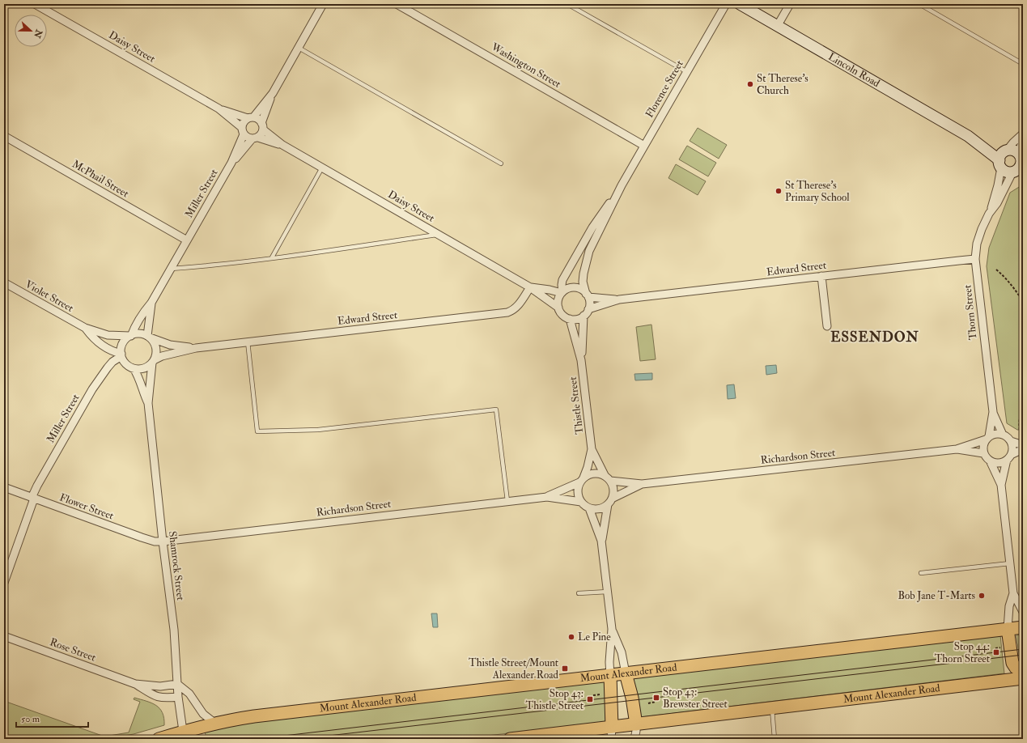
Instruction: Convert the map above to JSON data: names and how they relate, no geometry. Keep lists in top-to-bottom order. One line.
{"streets":{"main road":["Lincoln Road","Mount Alexander Road"],"street":["Daisy Street","Washington Street","Florence Street","McPhail Street","Miller Street","Edward Street","Violet Street","Thorn Street","Thistle Street","Richardson Street","Flower Street","Shamrock Street","Rose Street"]},"crossings":[["Daisy Street","Florence Street"],["Daisy Street","Miller Street"],["Daisy Street","Edward Street"],["Daisy Street","Thistle Street"],["Washington Street","Florence Street"],["Lincoln Road","Thorn Street"],["Florence Street","Edward Street"],["Florence Street","Thistle Street"],["McPhail Street","Miller Street"],["Miller Street","Edward Street"],["Miller Street","Violet Street"],["Miller Street","Flower Street"],["Miller Street","Shamrock Street"],["Edward Street","Violet Street"],["Edward Street","Thorn Street"],["Edward Street","Thistle Street"],["Edward Street","Shamrock Street"],["Violet Street","Shamrock Street"],["Thorn Street","Richardson Street"],["Thistle Street","Richardson Street"],["Richardson Street","Flower Street"],["Richardson Street","Shamrock Street"],["Flower Street","Shamrock Street"],["Shamrock Street","Rose Street"],["Shamrock Street","Mount Alexander Road"]],"districts":["ESSENDON"],"places":{"other":["St Therese's Church","St Therese's Primary School","Bob Jane T-Marts","Le Pine"],"transit":["Stop 44: Thorn Street","Thistle Street/Mount Alexander Road","Stop 43: Brewster Street","Stop 43: Thistle Street"]},"scale_bar":"50 m","north":"right"}
